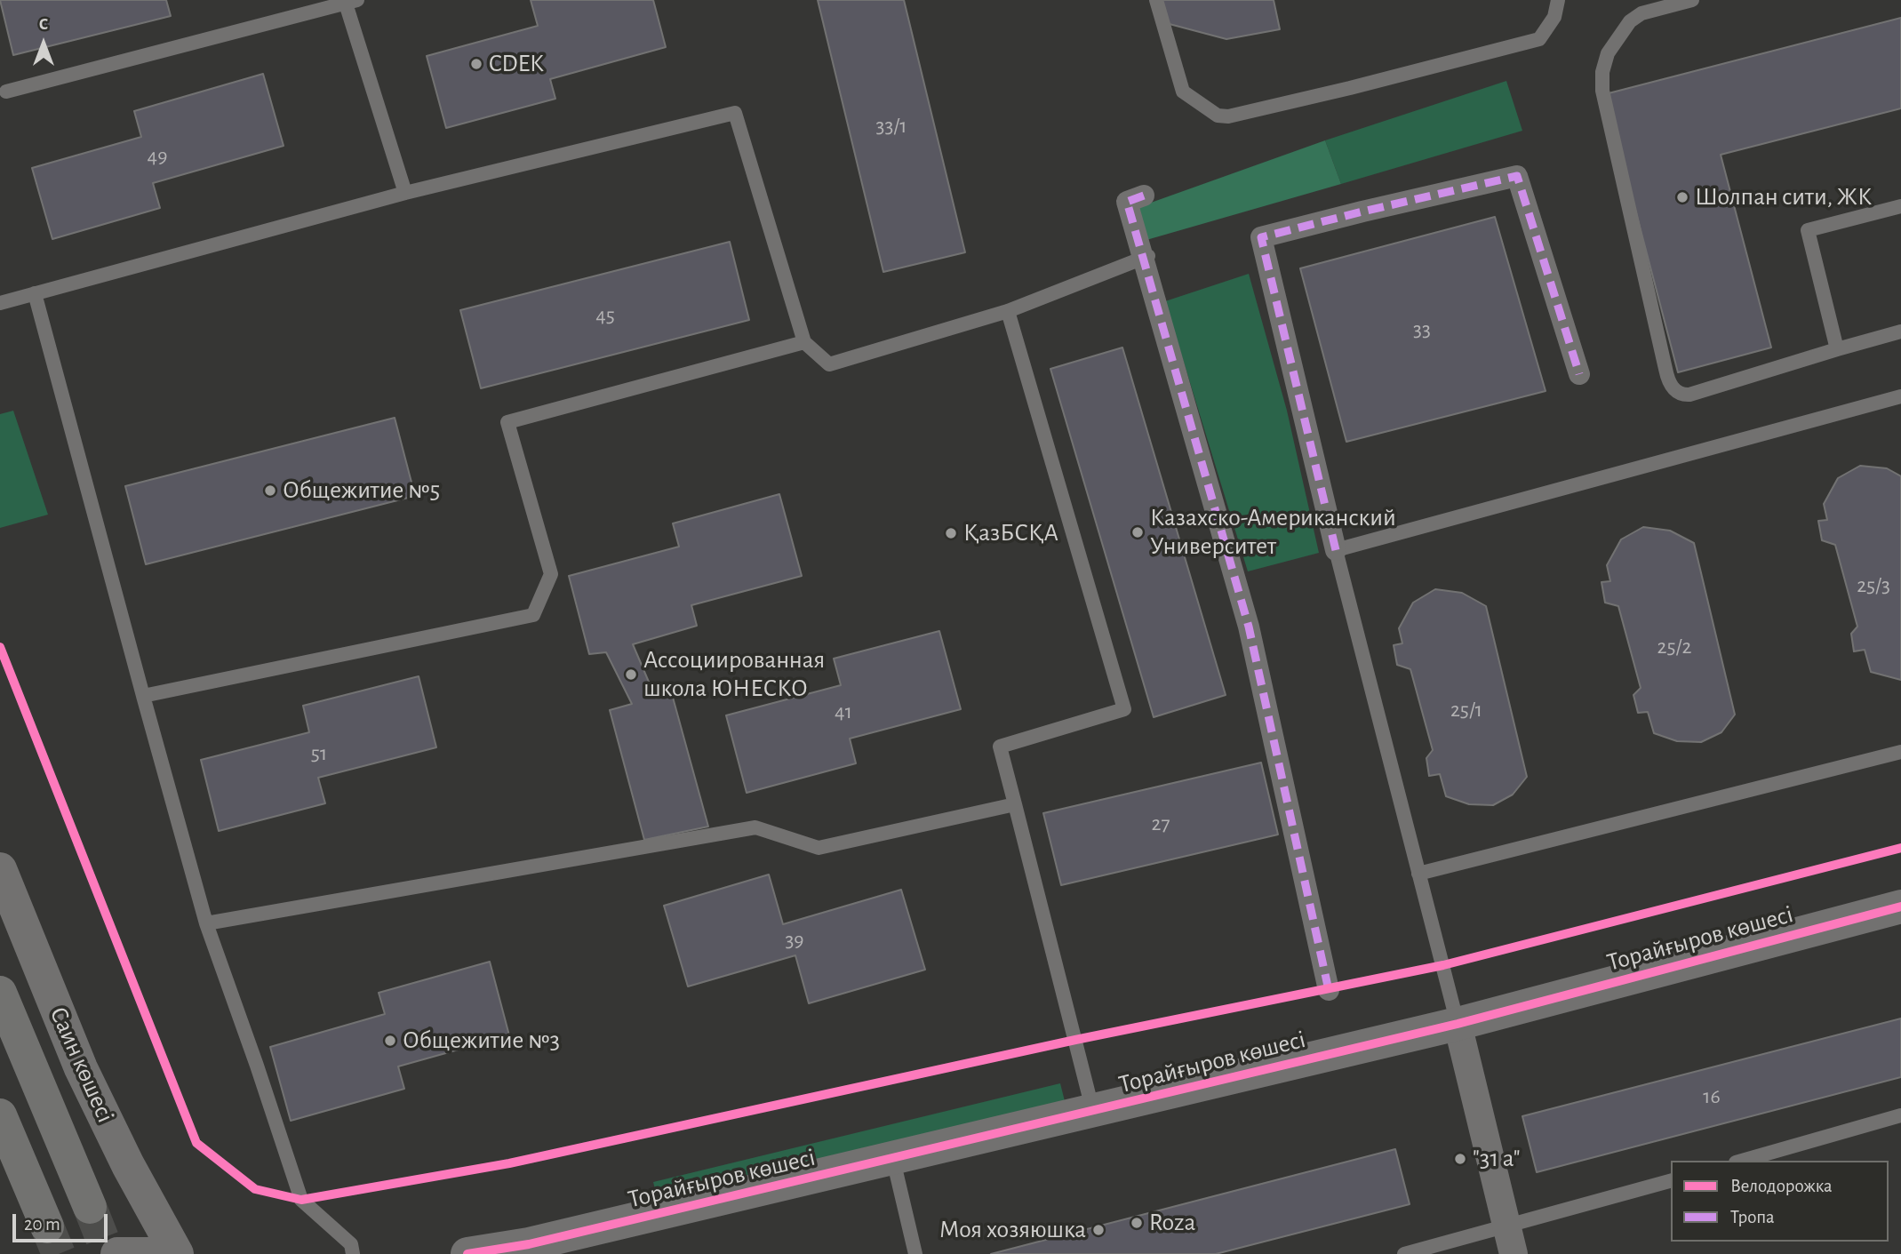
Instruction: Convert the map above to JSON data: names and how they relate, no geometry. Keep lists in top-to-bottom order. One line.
{"streets":{"street":["Торайғыров көшесі","Саин көшесі"]},"places":["CDEK","Шолпан сити, ЖК","Общежитие №5","Казахско-Американский Университет","ҚазБСҚА","Ассоциированная школа ЮНЕСКО","Общежитие №3","\"31 а\"","Roza","Моя хозяюшка"],"house_numbers":["33/1","49","45","33","25/3","25/2","25/1","41","51","27","39","16"],"legend":["Велодорожка","Тропа"],"scale_bar":"20 m","north":"top"}
